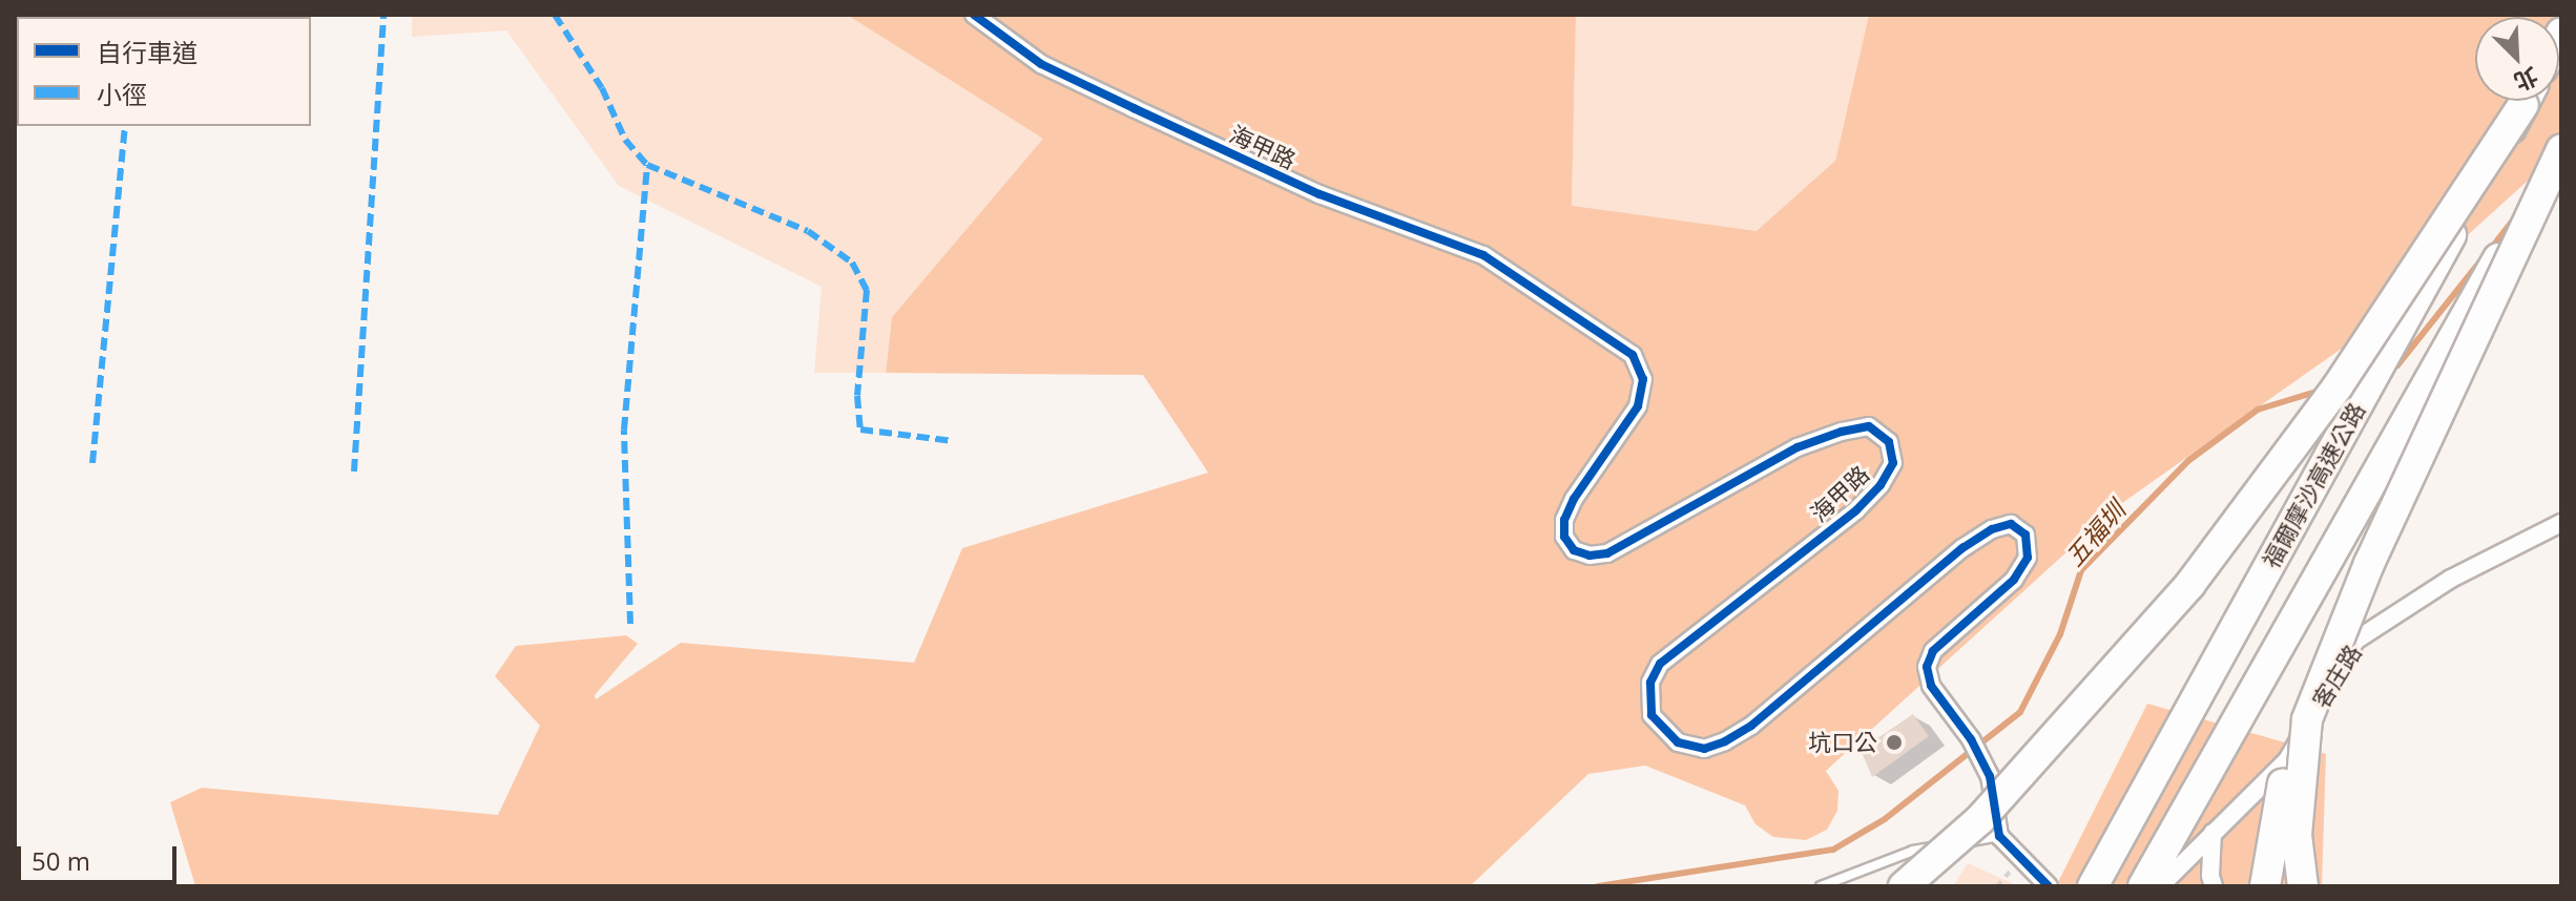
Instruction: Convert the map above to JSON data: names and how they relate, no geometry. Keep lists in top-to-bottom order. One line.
{"streets":{"highway":["福爾摩沙高速公路"],"street":["海甲路","客庄路"]},"water":["五福圳"],"places":["坑口公"],"legend":["自行車道","小徑"],"scale_bar":"50 m","north":"bottom right"}
